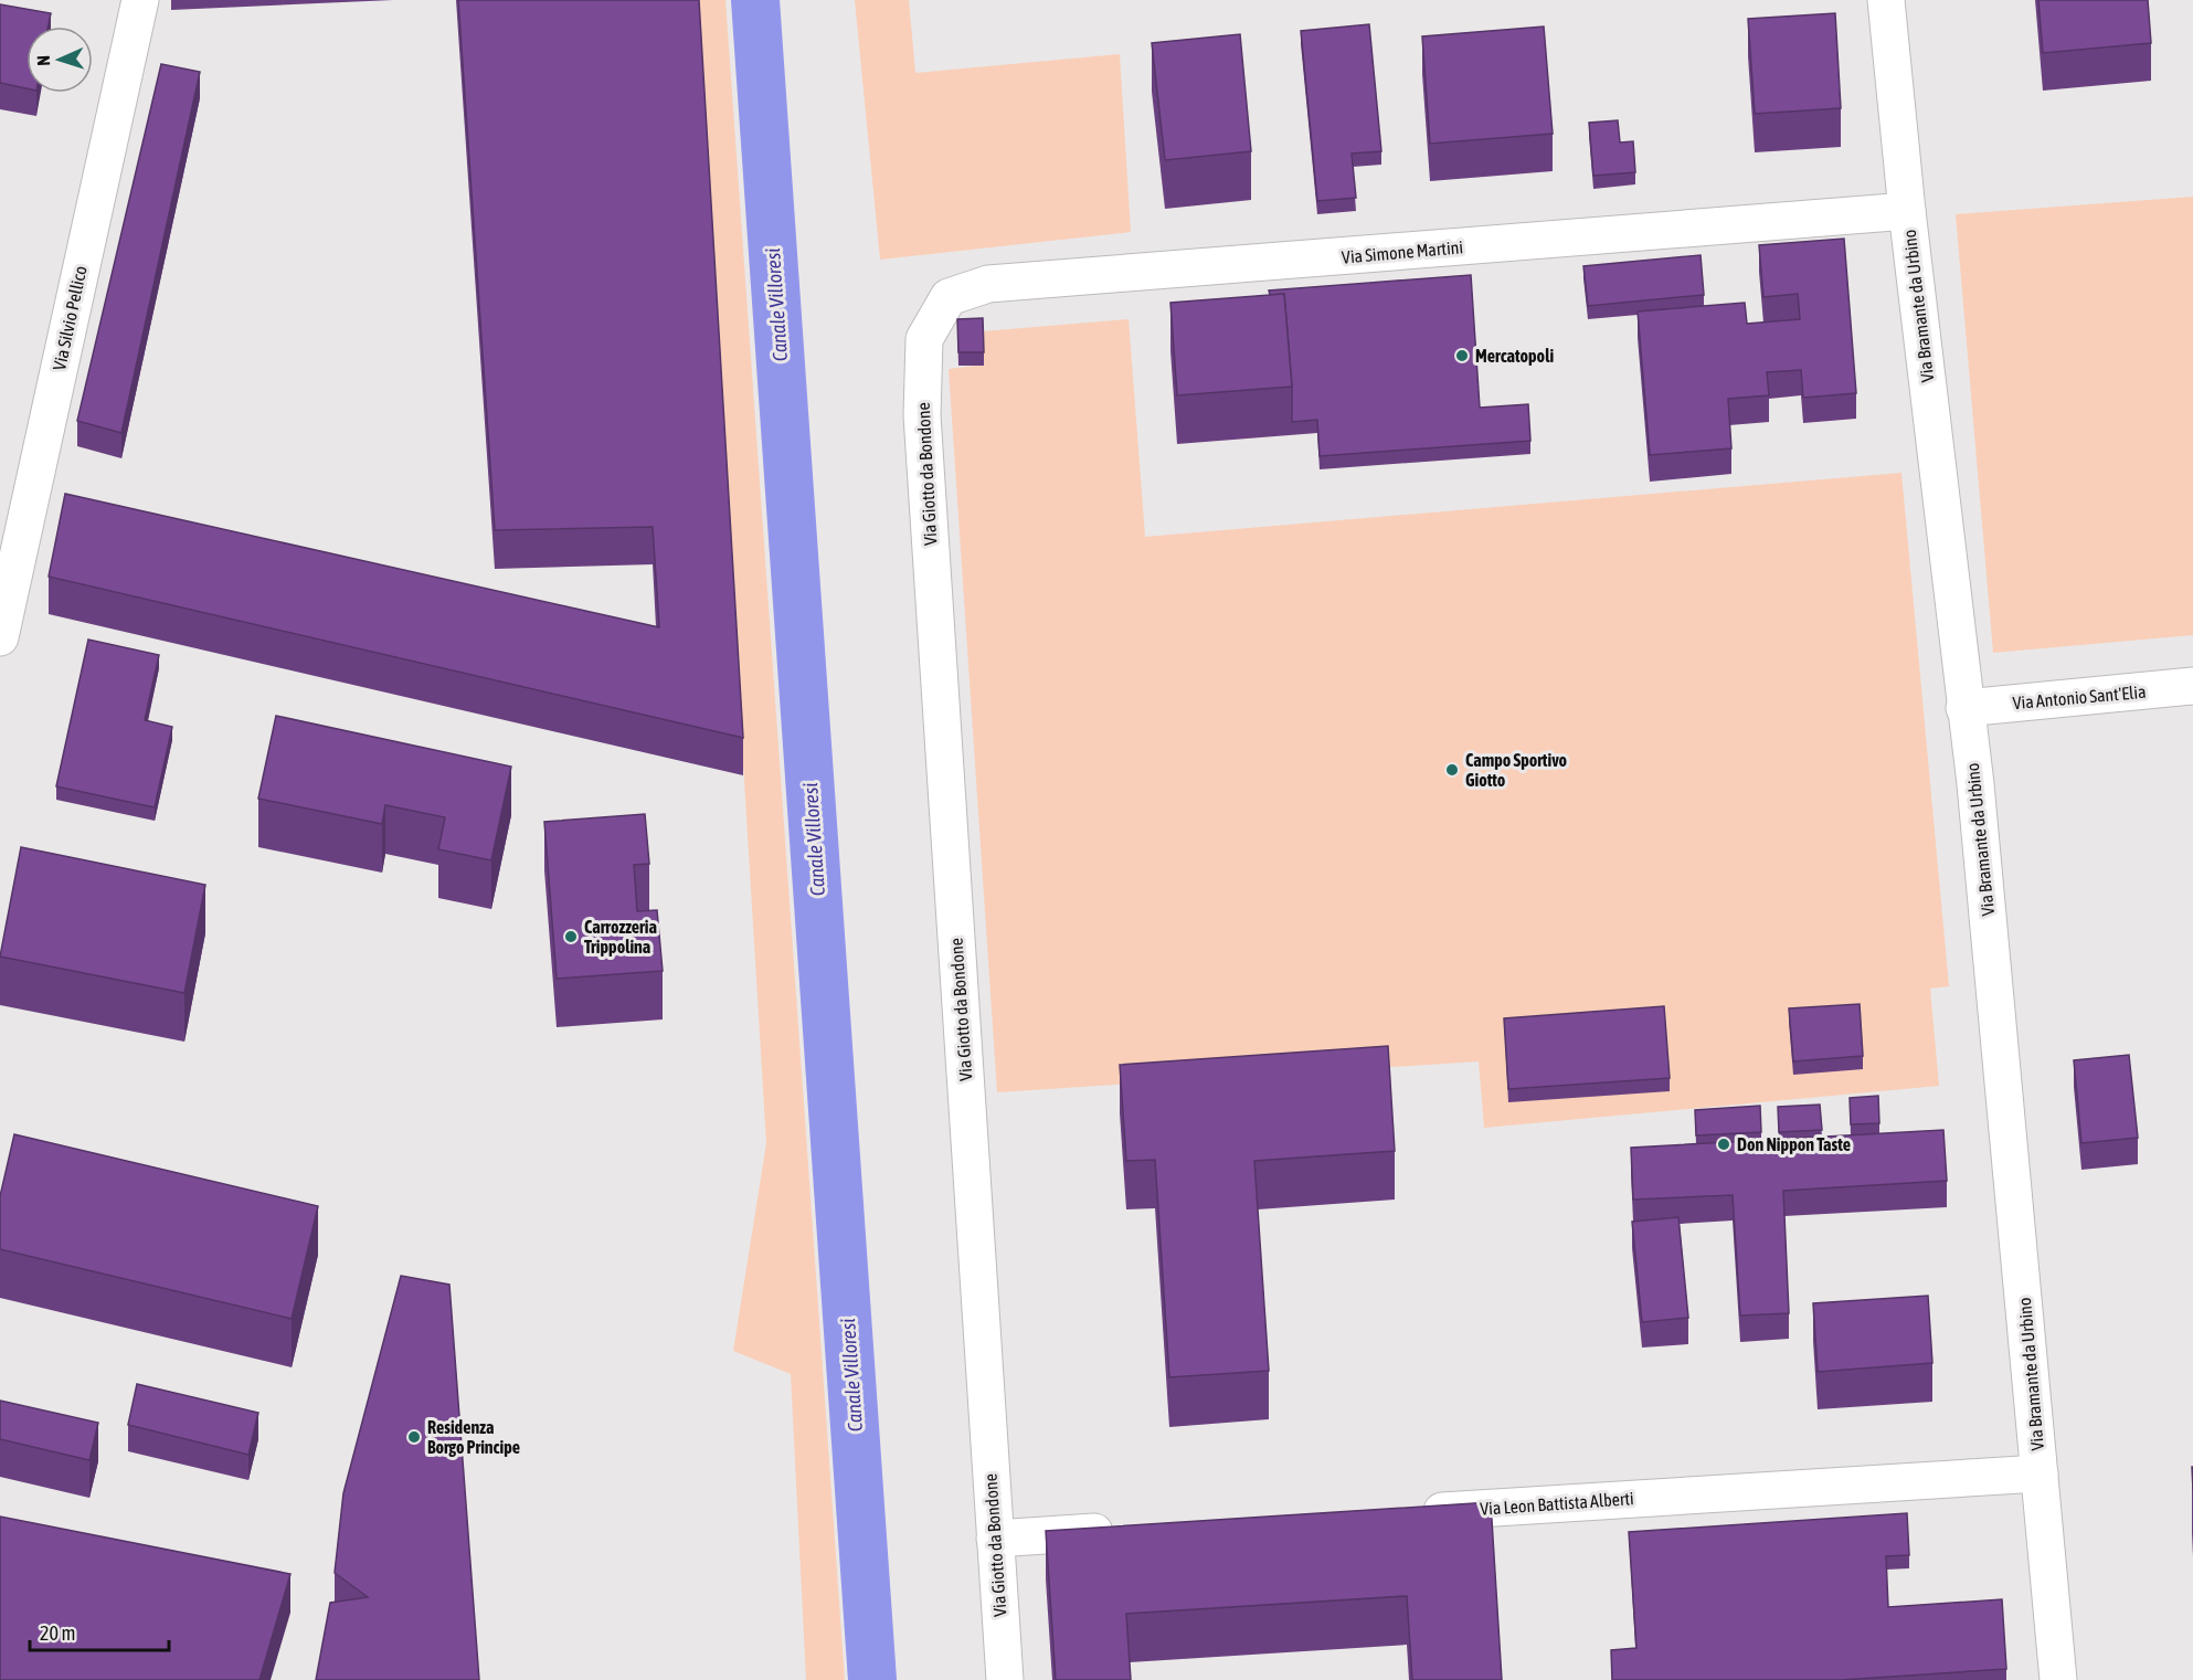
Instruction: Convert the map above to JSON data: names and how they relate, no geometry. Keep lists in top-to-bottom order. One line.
{"streets":{"street":["Via Simone Martini","Via Bramante da Urbino","Via Silvio Pellico","Via Giotto da Bondone","Via Antonio Sant'Elia","Via Leon Battista Alberti"]},"crossings":[["Via Simone Martini","Via Bramante da Urbino"],["Via Simone Martini","Via Giotto da Bondone"],["Via Bramante da Urbino","Via Antonio Sant'Elia"],["Via Bramante da Urbino","Via Leon Battista Alberti"]],"water":["Canale Villoresi"],"places":["Mercatopoli","Campo Sportivo Giotto","Carrozzeria Trippolina","Don Nippon Taste","Residenza Borgo Principe"],"scale_bar":"20 m","north":"left"}
